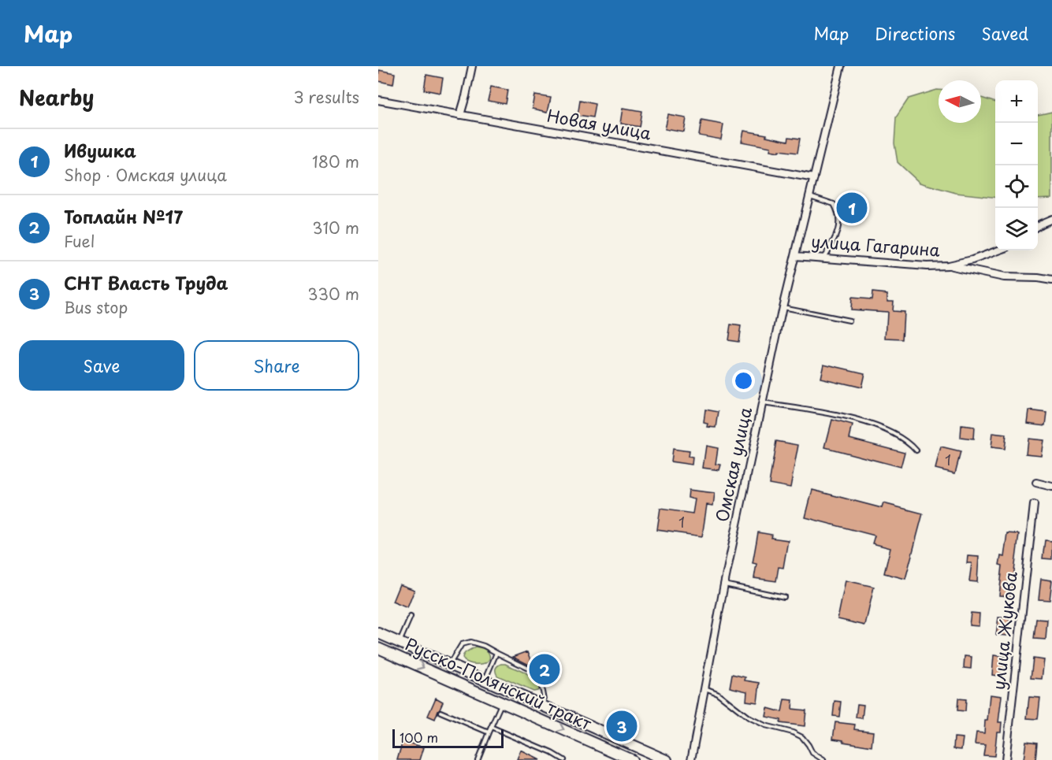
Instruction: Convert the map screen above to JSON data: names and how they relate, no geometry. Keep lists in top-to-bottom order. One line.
{"streets":{"main road":["Русско-Полянский тракт"],"street":["Новая улица","улица Гагарина","Омская улица","улица Жукова"]},"crossings":[["Новая улица","Омская улица"],["улица Гагарина","Омская улица"]],"house_numbers":["1","1"],"scale_bar":"100 m","north":"left","page":{"header":"Map","nav":["Map","Directions","Saved"],"heading":["Nearby","3 results"],"map_buttons":["+","−"],"list":[{"mark":"1","name":"Ивушка","note":"Shop · Омская улица","value":"180 m"},{"mark":"2","name":"Топлайн №17","note":"Fuel","value":"310 m"},{"mark":"3","name":"СНТ Власть Труда","note":"Bus stop","value":"330 m"}],"pins":["1","2","3"],"buttons":["Save","Share"],"scale":"100 m"}}
